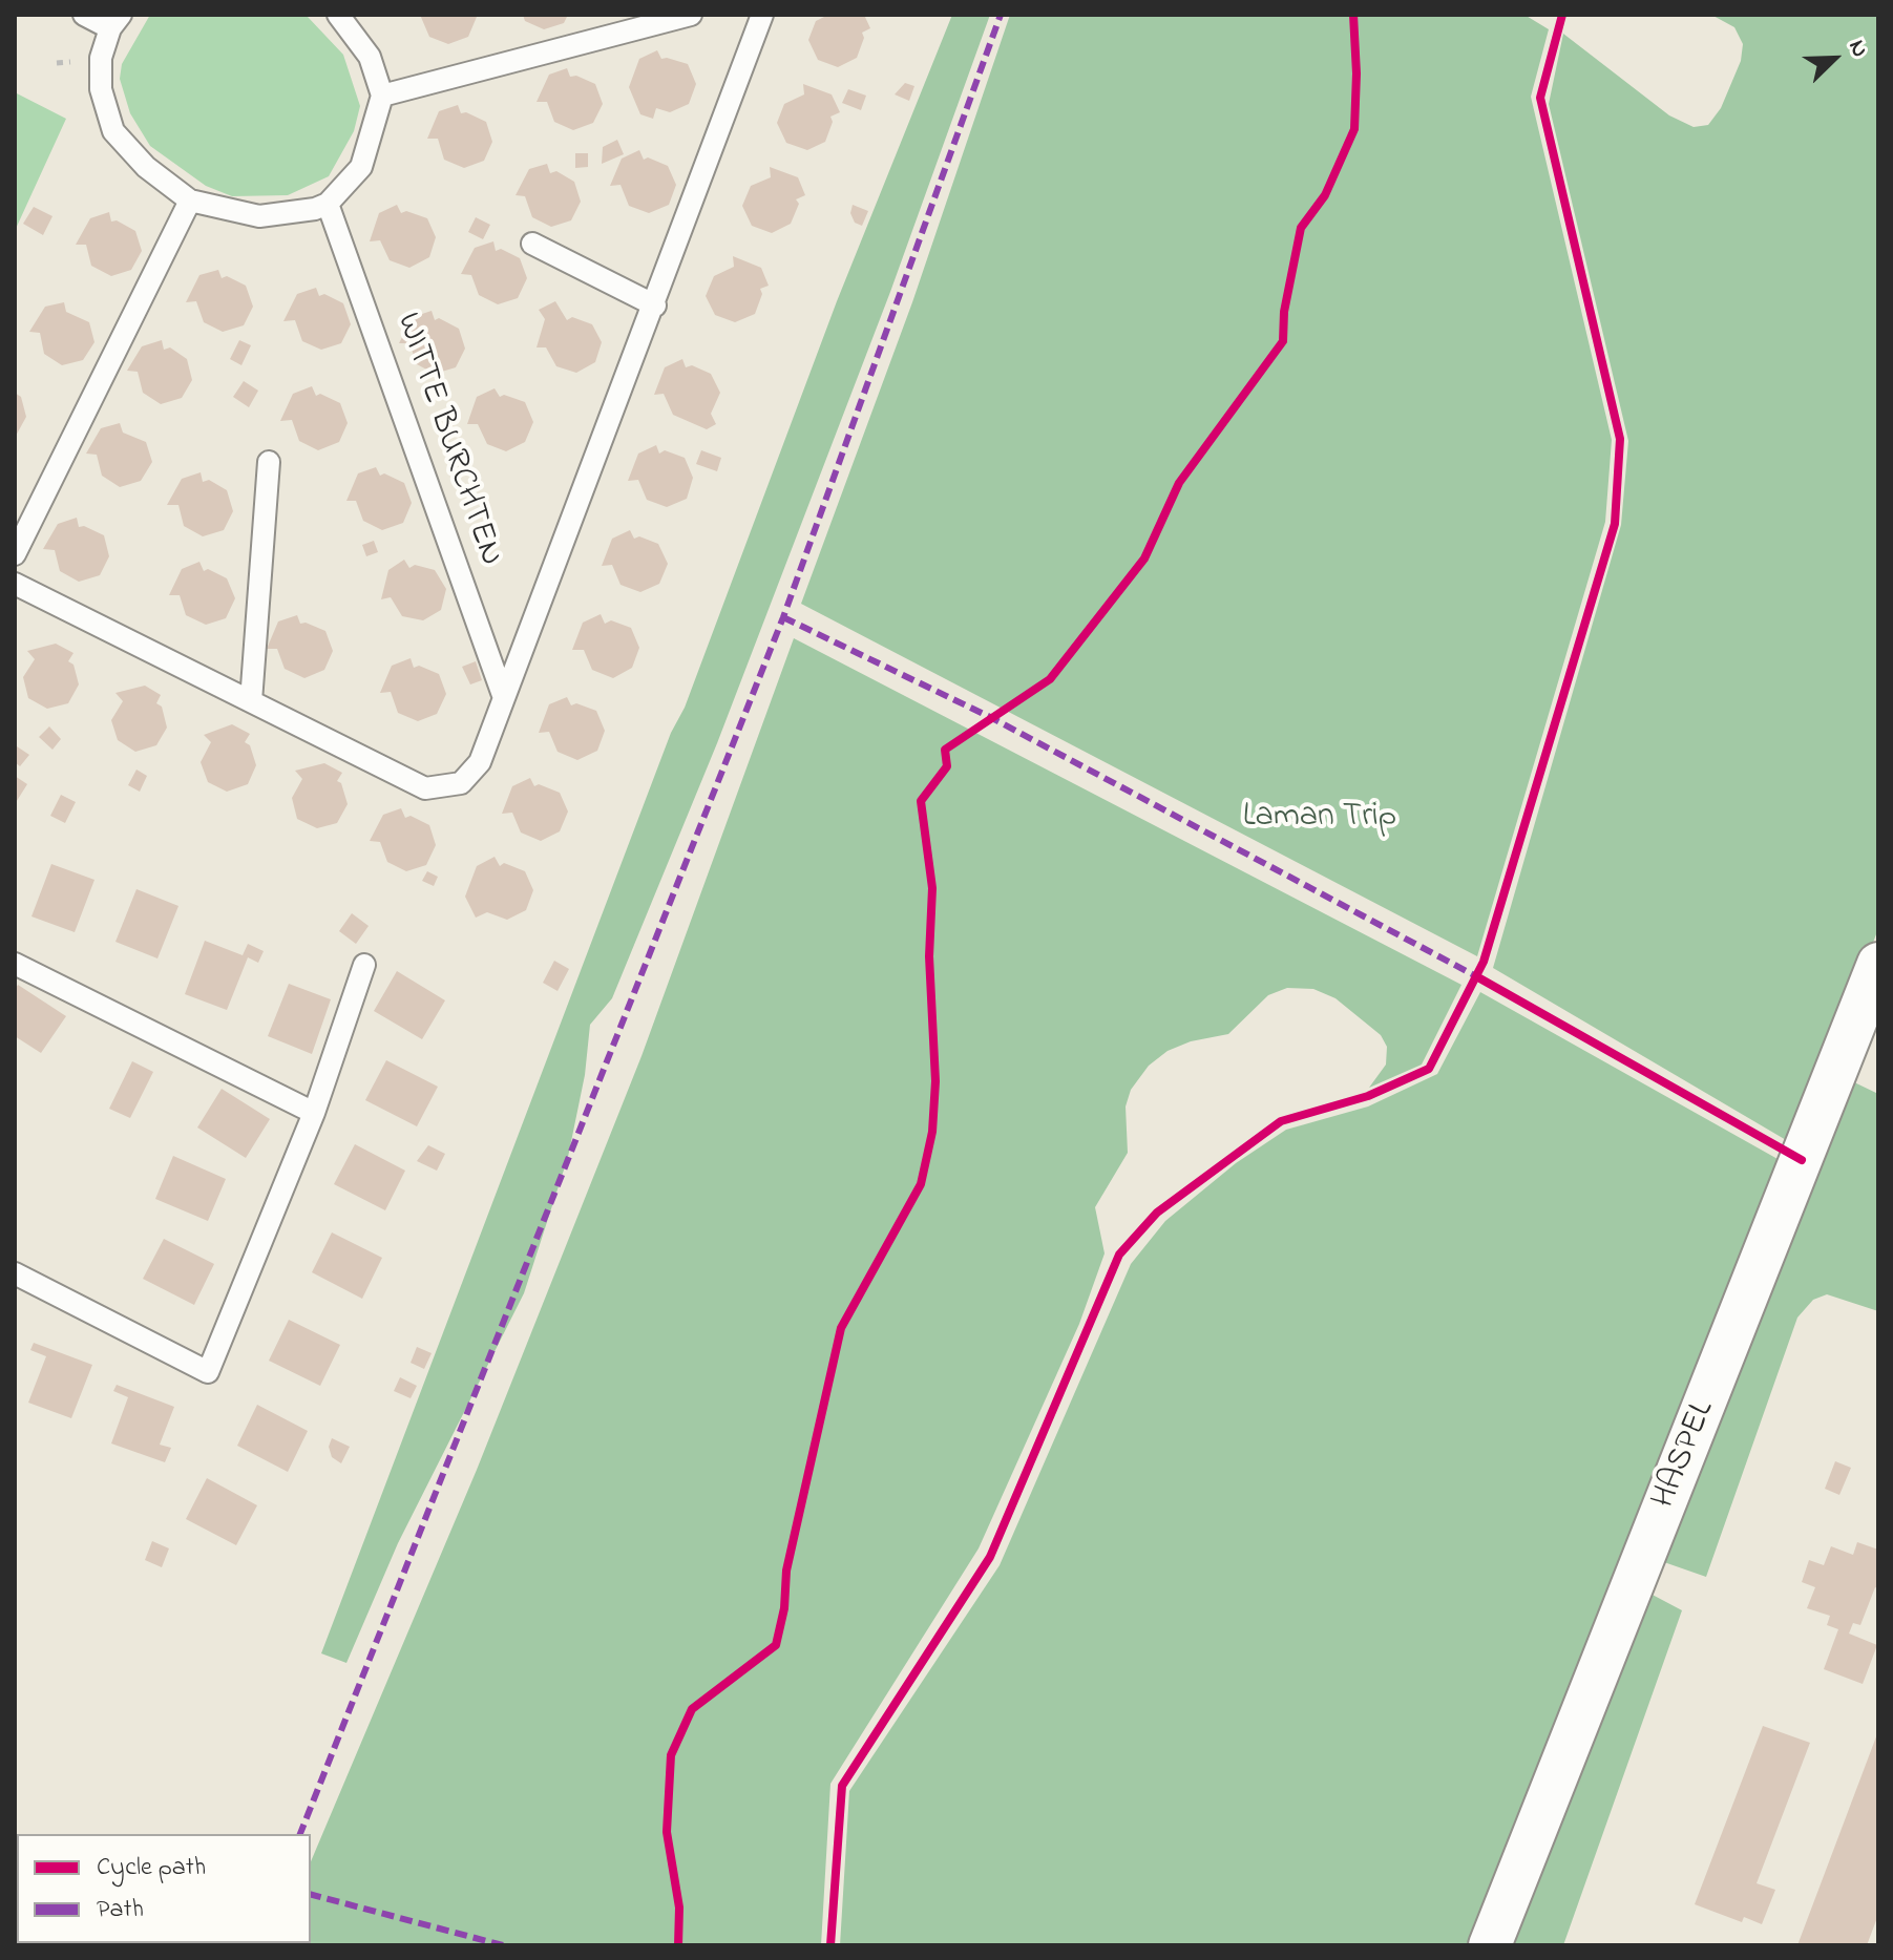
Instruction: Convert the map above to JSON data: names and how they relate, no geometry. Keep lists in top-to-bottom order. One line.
{"streets":{"street":["HASPEL"],"lane":["WITTE BURCHTEN"]},"parks":["Laman Trip"],"legend":["Cycle path","Path"],"north":"top right"}
